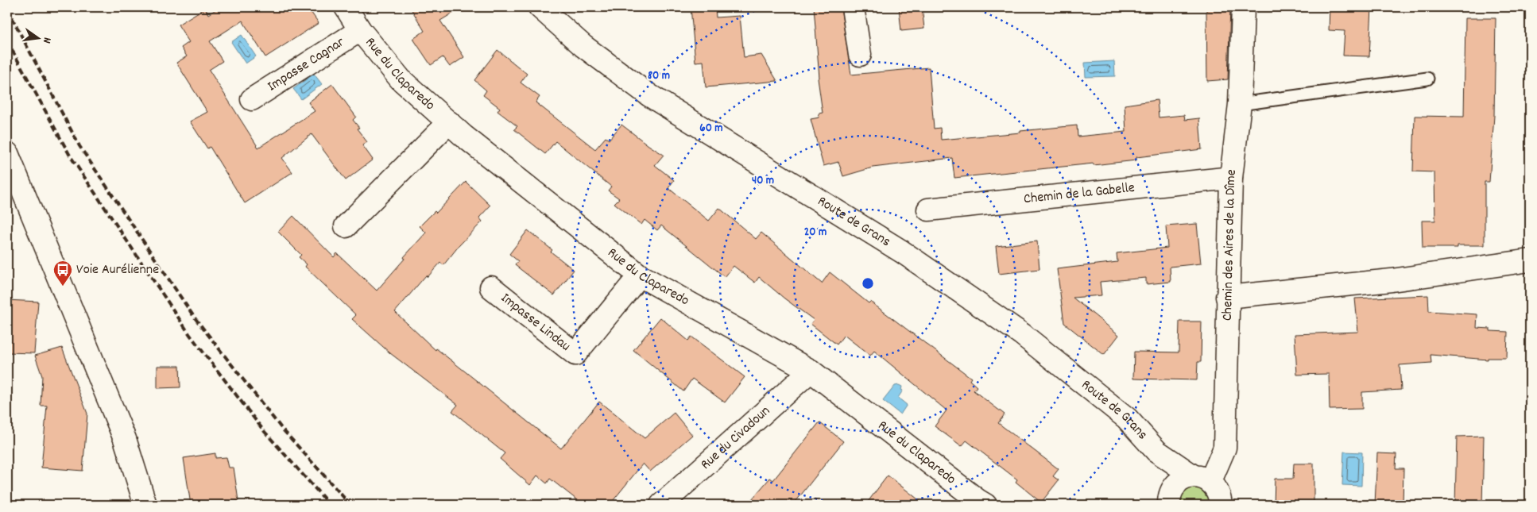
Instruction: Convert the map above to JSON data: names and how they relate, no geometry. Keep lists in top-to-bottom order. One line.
{"streets":{"street":["Impasse Cagnar","Rue du Claparedo","Chemin de la Gabelle","Route de Grans","Chemin des Aires de la Dîme","Impasse Lindau","Rue du Civadoun"]},"crossings":[["Impasse Cagnar","Rue du Claparedo"],["Rue du Claparedo","Impasse Lindau"],["Rue du Claparedo","Rue du Civadoun"],["Chemin de la Gabelle","Chemin des Aires de la Dîme"],["Route de Grans","Chemin des Aires de la Dîme"]],"places":{"bus stop":["Voie Aurélienne"]},"north":"right","rings":["80 m","60 m","40 m","20 m"]}
